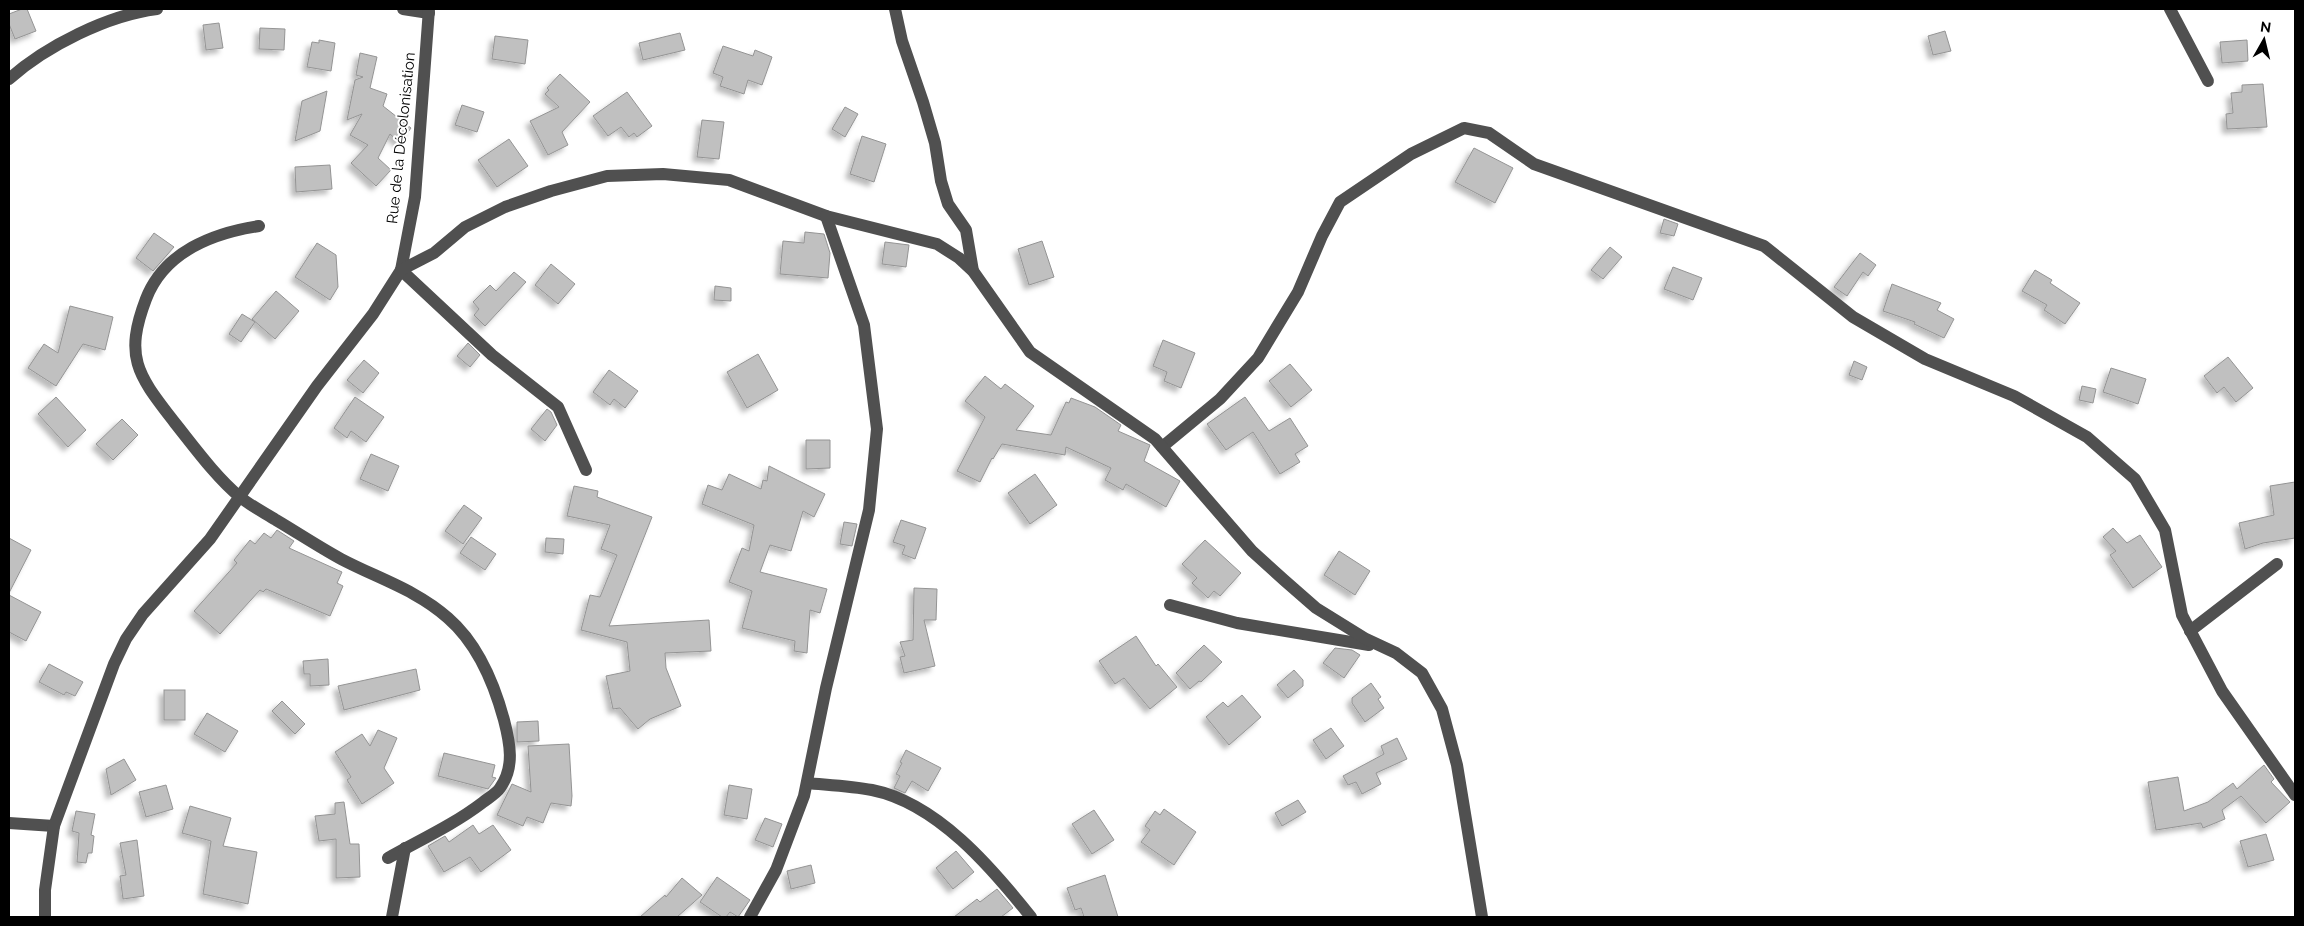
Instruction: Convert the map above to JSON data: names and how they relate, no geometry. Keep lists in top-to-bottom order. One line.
{"streets":{"street":["Rue de la Décolonisation"]},"north":"top"}
